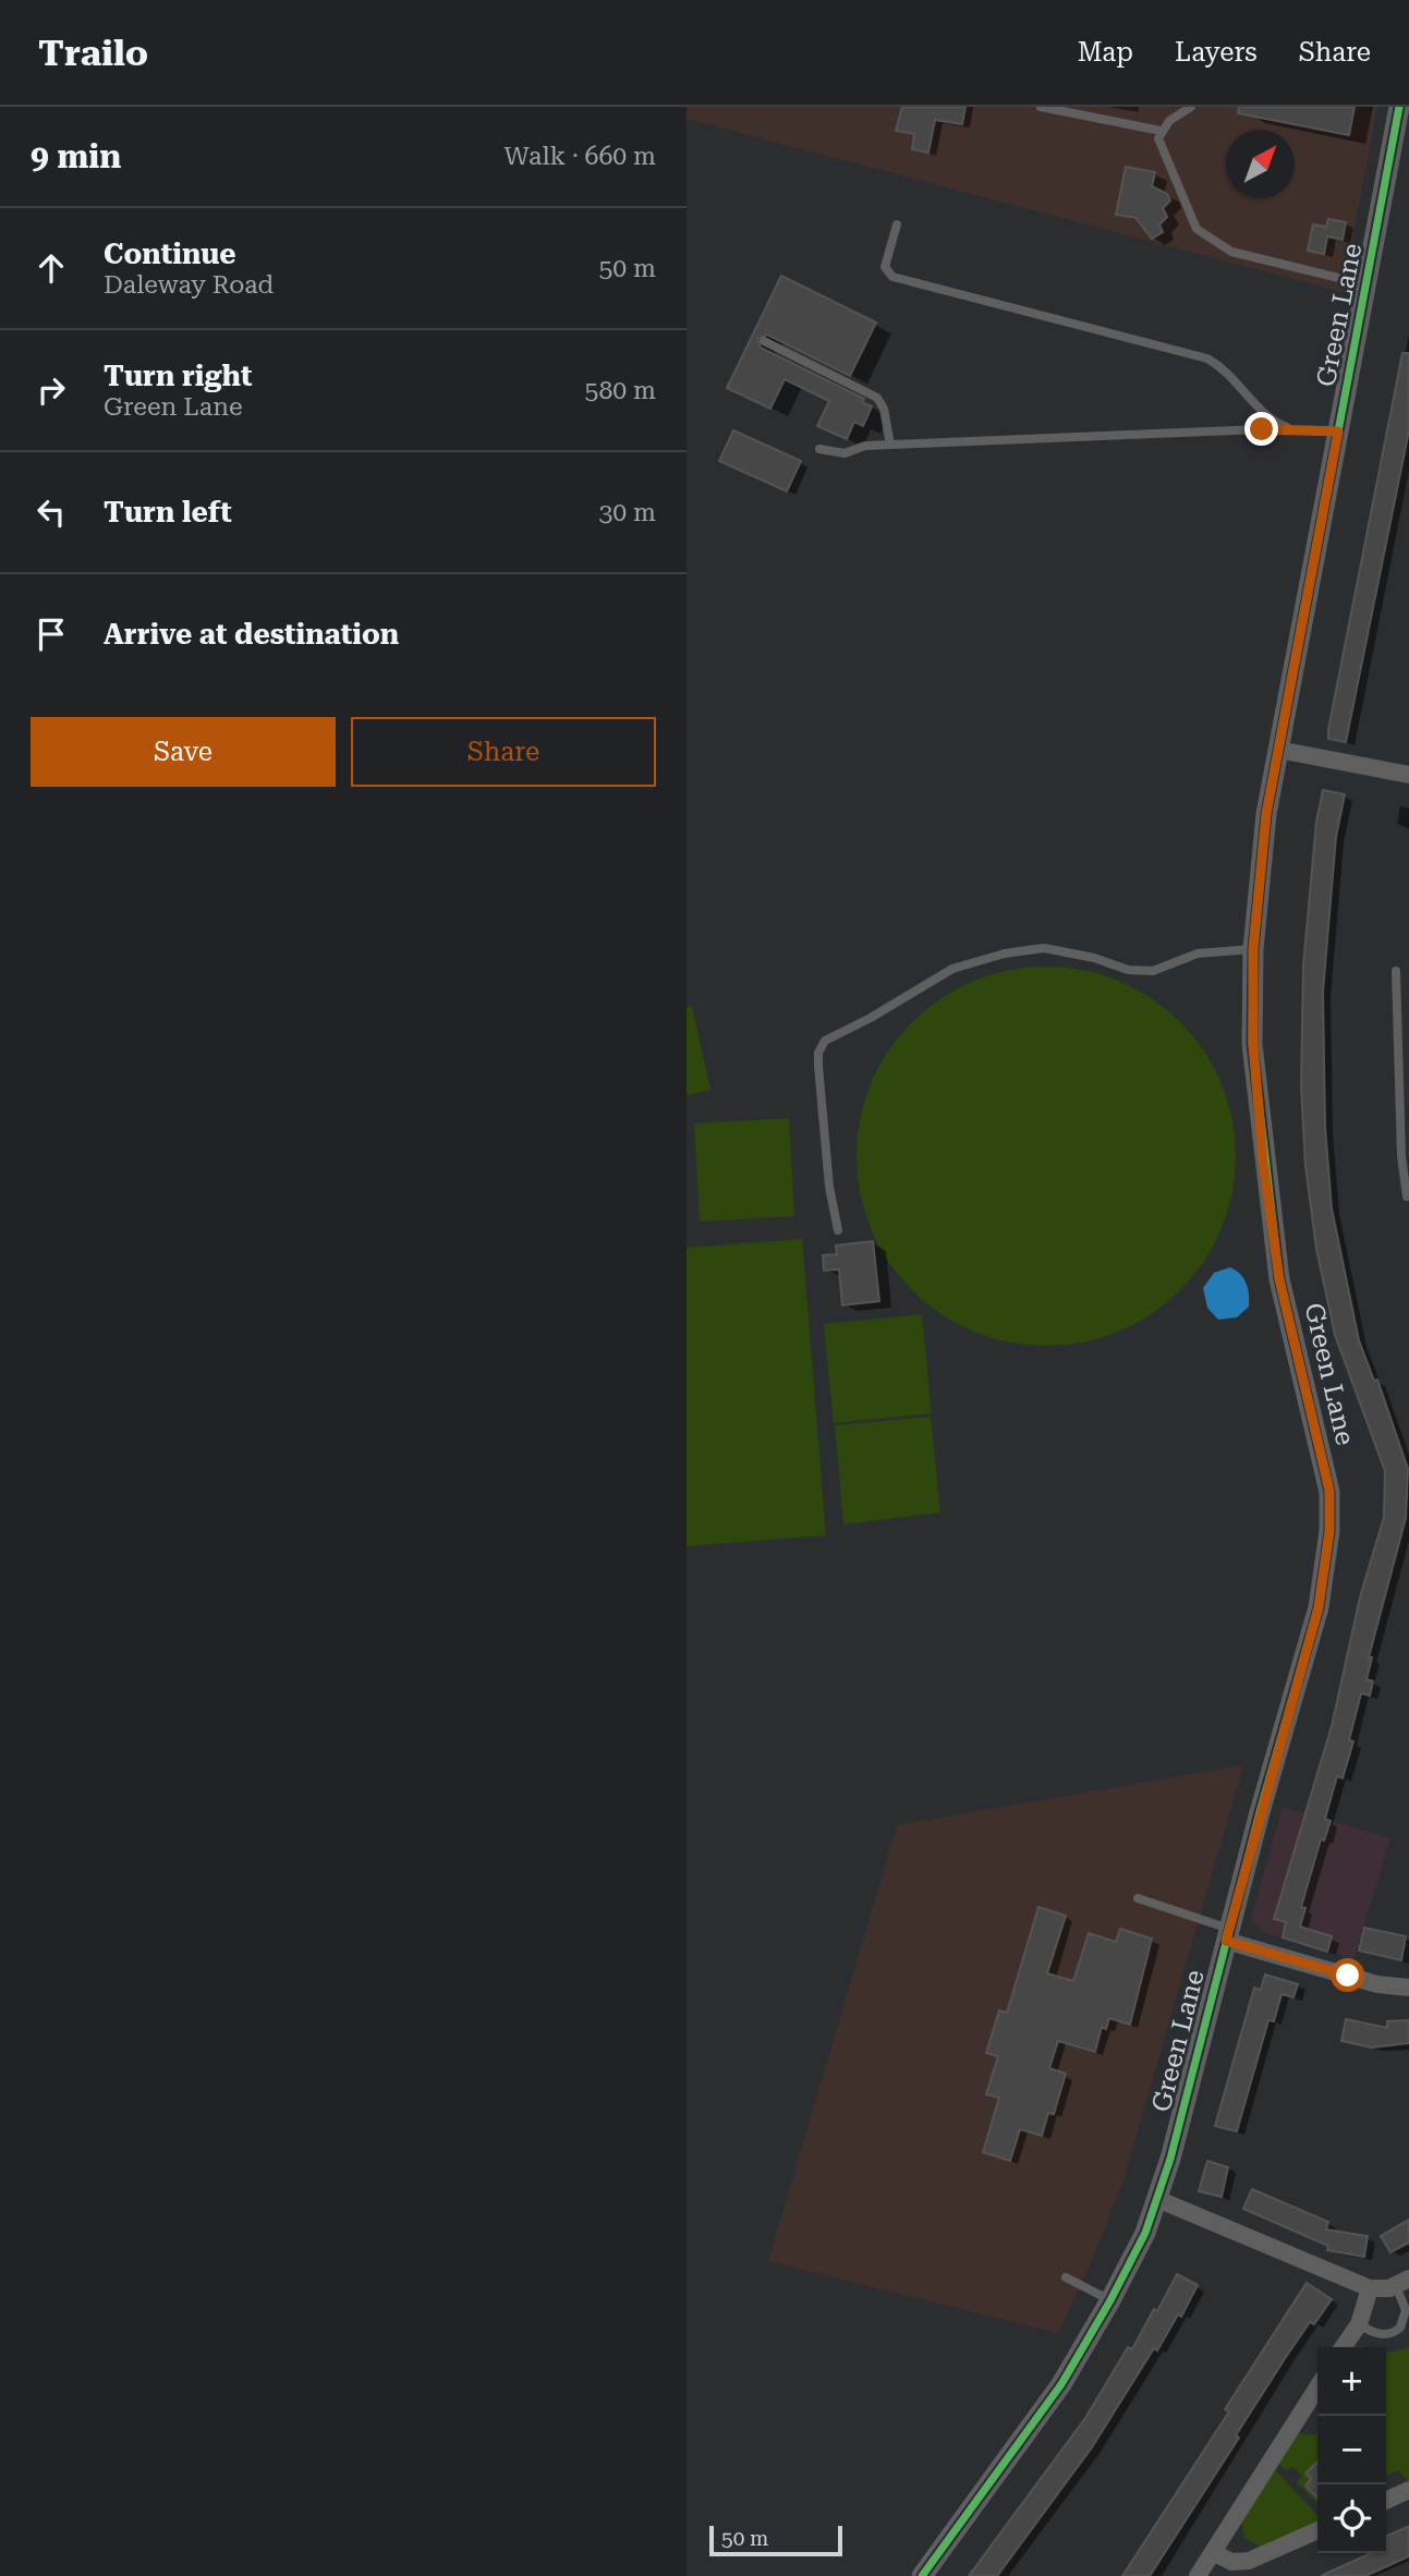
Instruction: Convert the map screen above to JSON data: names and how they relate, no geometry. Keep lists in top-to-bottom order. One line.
{"streets":{"street":["Green Lane"]},"scale_bar":"50 m","north":"top right","page":{"header":"Trailo","nav":["Map","Layers","Share"],"heading":["9 min","Walk · 660 m"],"list":[["Continue","Daleway Road","50 m"],["Turn right","Green Lane","580 m"],["Turn left","30 m"],"Arrive at destination"],"buttons":["Save","Share"],"map_buttons":["+","−"],"scale":"50 m"}}
